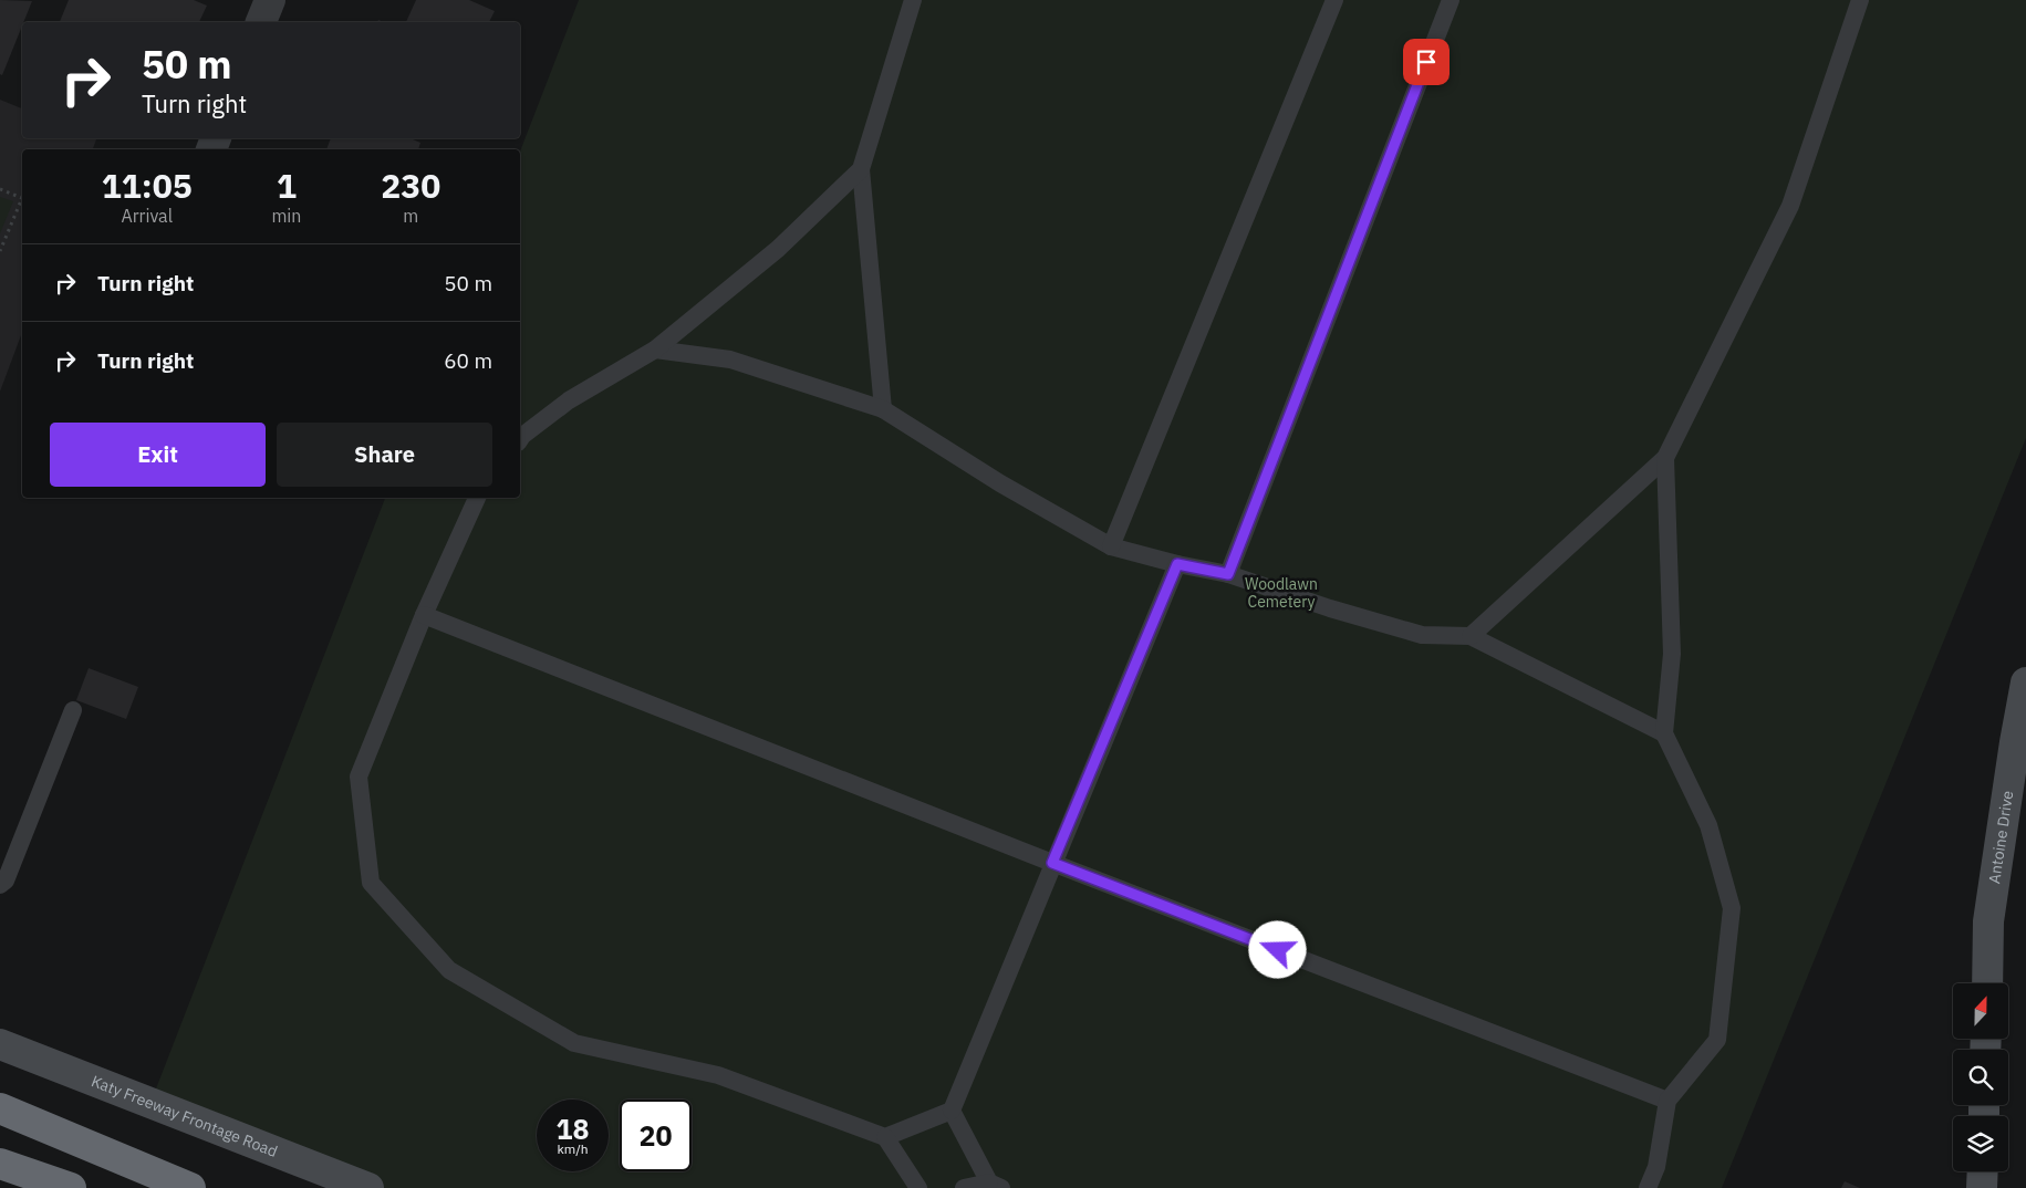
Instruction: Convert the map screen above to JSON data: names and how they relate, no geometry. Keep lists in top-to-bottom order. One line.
{"streets":{"main road":["Antoine Drive","Katy Freeway Frontage Road"]},"parks":["Woodlawn Cemetery"],"north":"top","page":{"turn":["50 m","Turn right"],"eta":["11:05","Arrival","1","min","230","m"],"list":[{"name":"Turn right","value":"50 m"},{"name":"Turn right","value":"60 m"}],"buttons":["Exit","Share"],"speed":"18 km/h","limit":"20"}}
